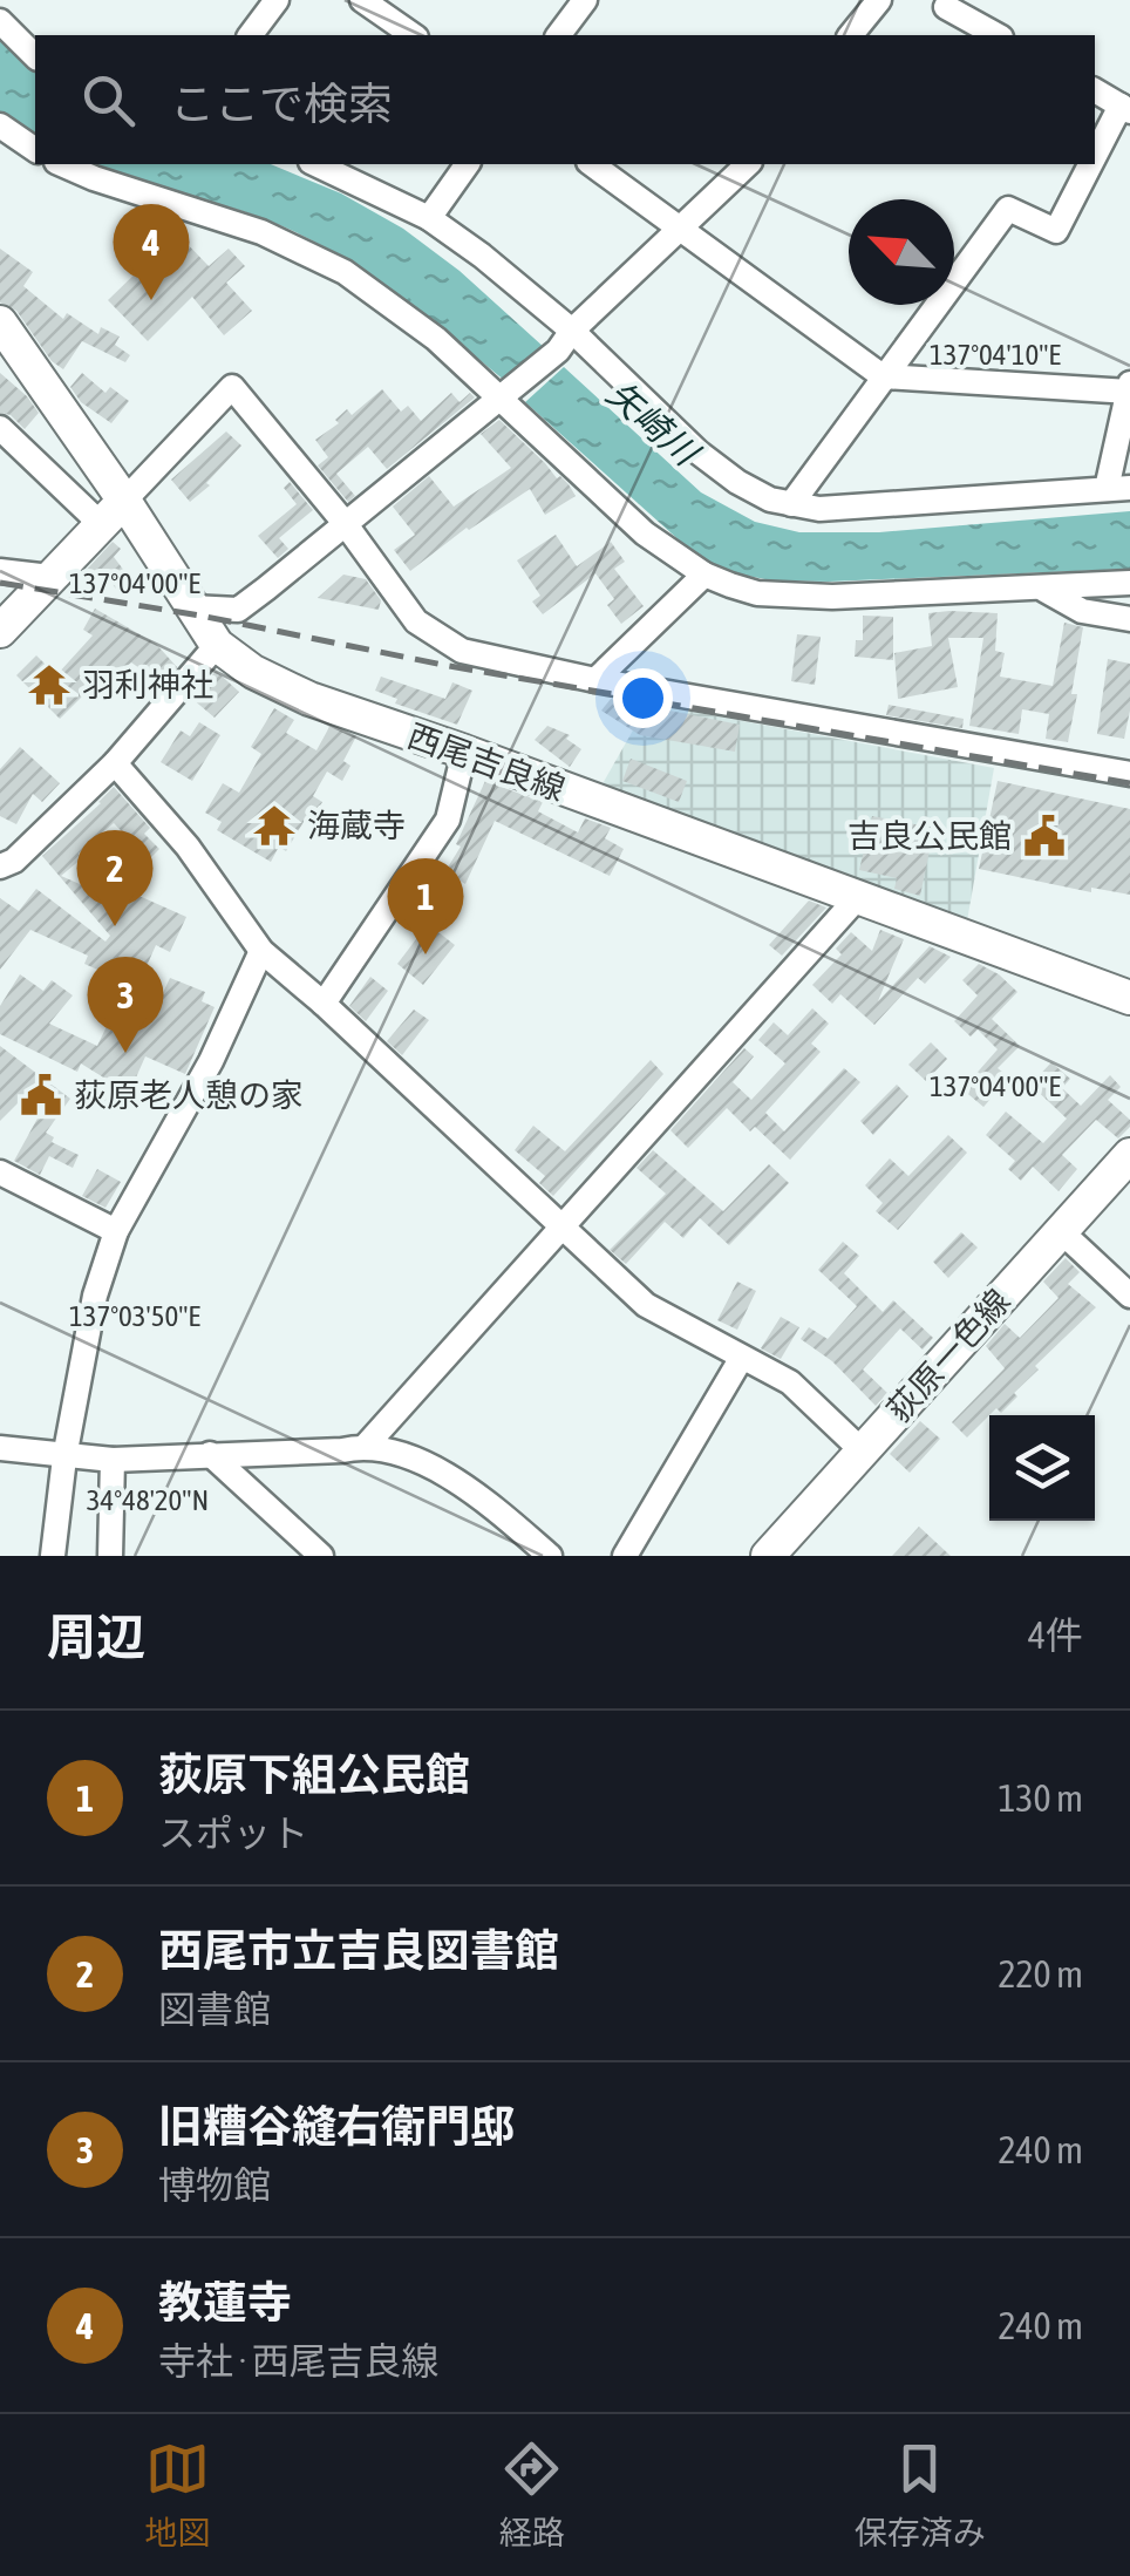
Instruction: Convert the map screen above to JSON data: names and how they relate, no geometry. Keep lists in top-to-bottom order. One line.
{"streets":{"main road":["西尾吉良線","荻原一色線"]},"water":["矢崎川"],"places":{"temple":["羽利神社","海蔵寺"],"public building":["吉良公民館","荻原老人憩の家"]},"north":"top left","page":{"search":"ここで検索","pins":["4","2","1","3"],"heading":["周辺","4件"],"list":[{"mark":"1","name":"荻原下組公民館","note":"スポット","value":"130 m"},{"mark":"2","name":"西尾市立吉良図書館","note":"図書館","value":"220 m"},{"mark":"3","name":"旧糟谷縫右衛門邸","note":"博物館","value":"240 m"},{"mark":"4","name":"教蓮寺","note":"寺社 · 西尾吉良線","value":"240 m"}],"nav":["地図","経路","保存済み"]},"coordinates":["137°04'10\"E","137°04'00\"E","137°03'50\"E","34°48'20\"N"]}
